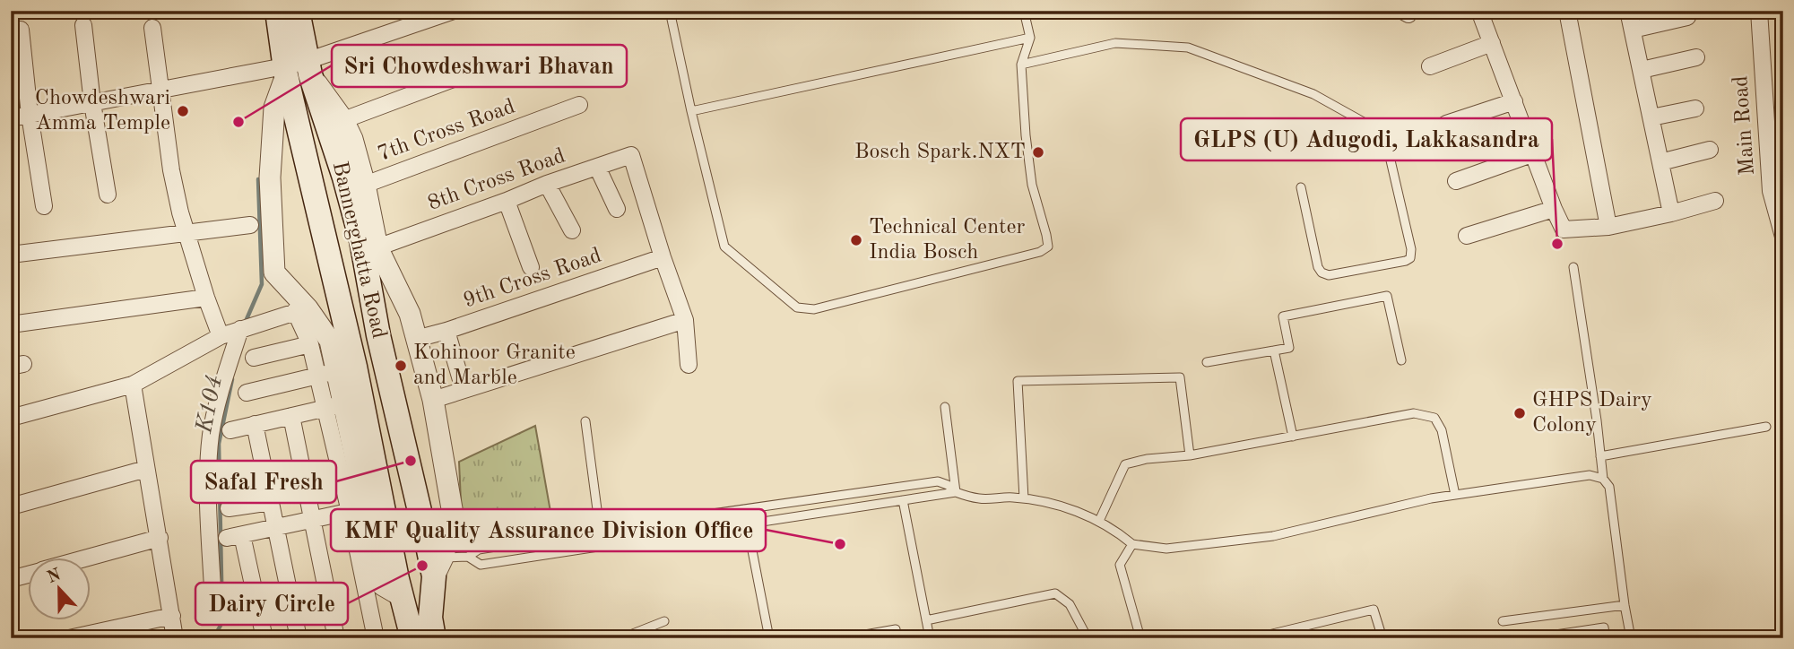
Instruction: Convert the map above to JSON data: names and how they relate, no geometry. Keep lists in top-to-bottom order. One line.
{"streets":{"main road":["Bannerghatta Road"],"street":["Main Road","7th Cross Road","8th Cross Road","9th Cross Road"]},"crossings":[["8th Cross Road","9th Cross Road"]],"water":["K104"],"places":["Chowdeshwari Amma Temple","Sri Chowdeshwari Bhavan","Bosch Spark.NXT","Technical Center India Bosch","GLPS (U) Adugodi, Lakkasandra","Kohinoor Granite and Marble","GHPS Dairy Colony","Safal Fresh","KMF Quality Assurance Division Office","Dairy Circle"],"north":"top"}
